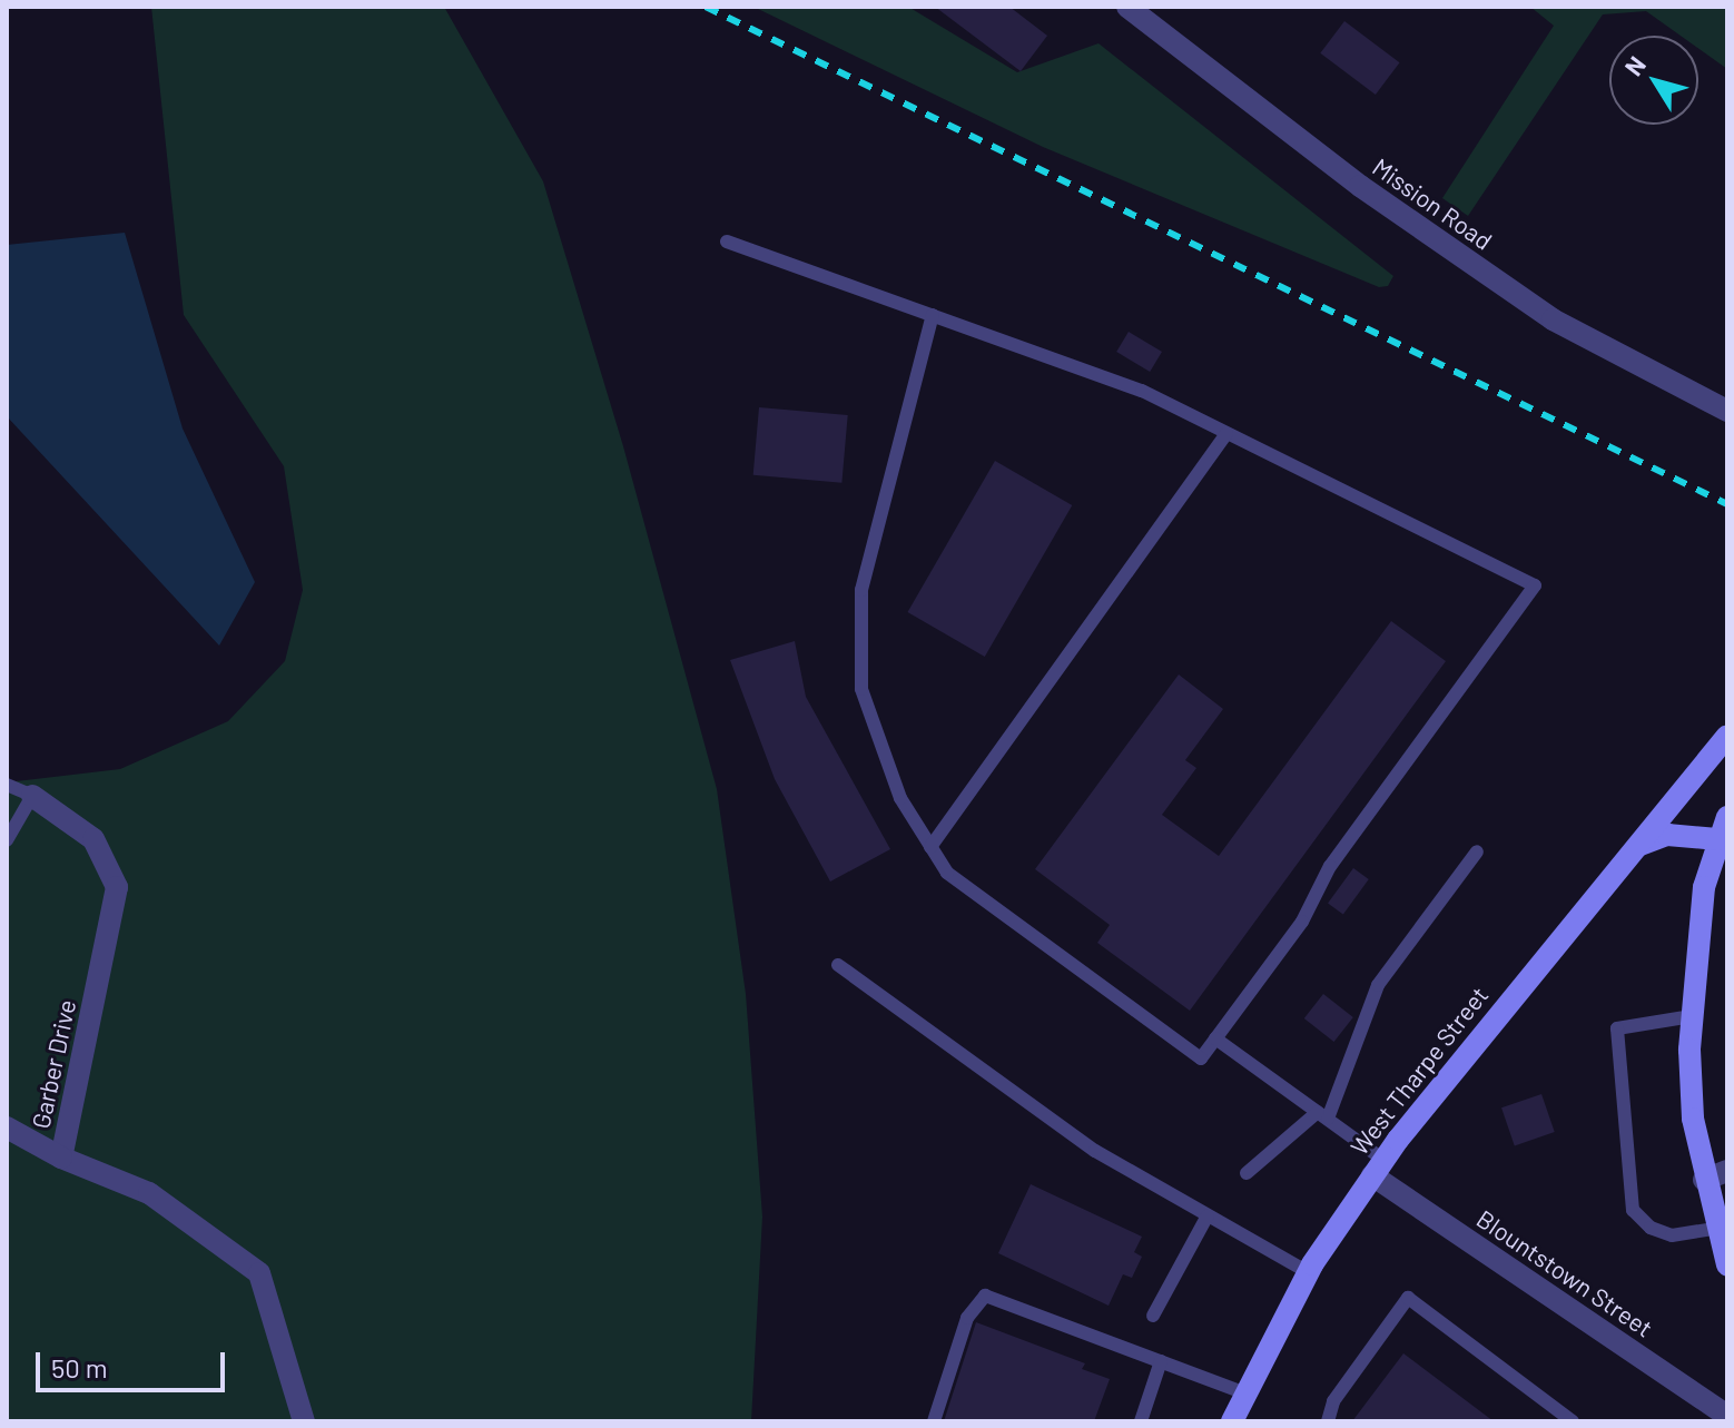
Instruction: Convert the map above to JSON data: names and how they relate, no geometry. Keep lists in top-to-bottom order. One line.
{"streets":{"main road":["West Tharpe Street"],"street":["Mission Road","Garber Drive","Blountstown Street"]},"crossings":[["West Tharpe Street","Blountstown Street"]],"scale_bar":"50 m","north":"top left"}
